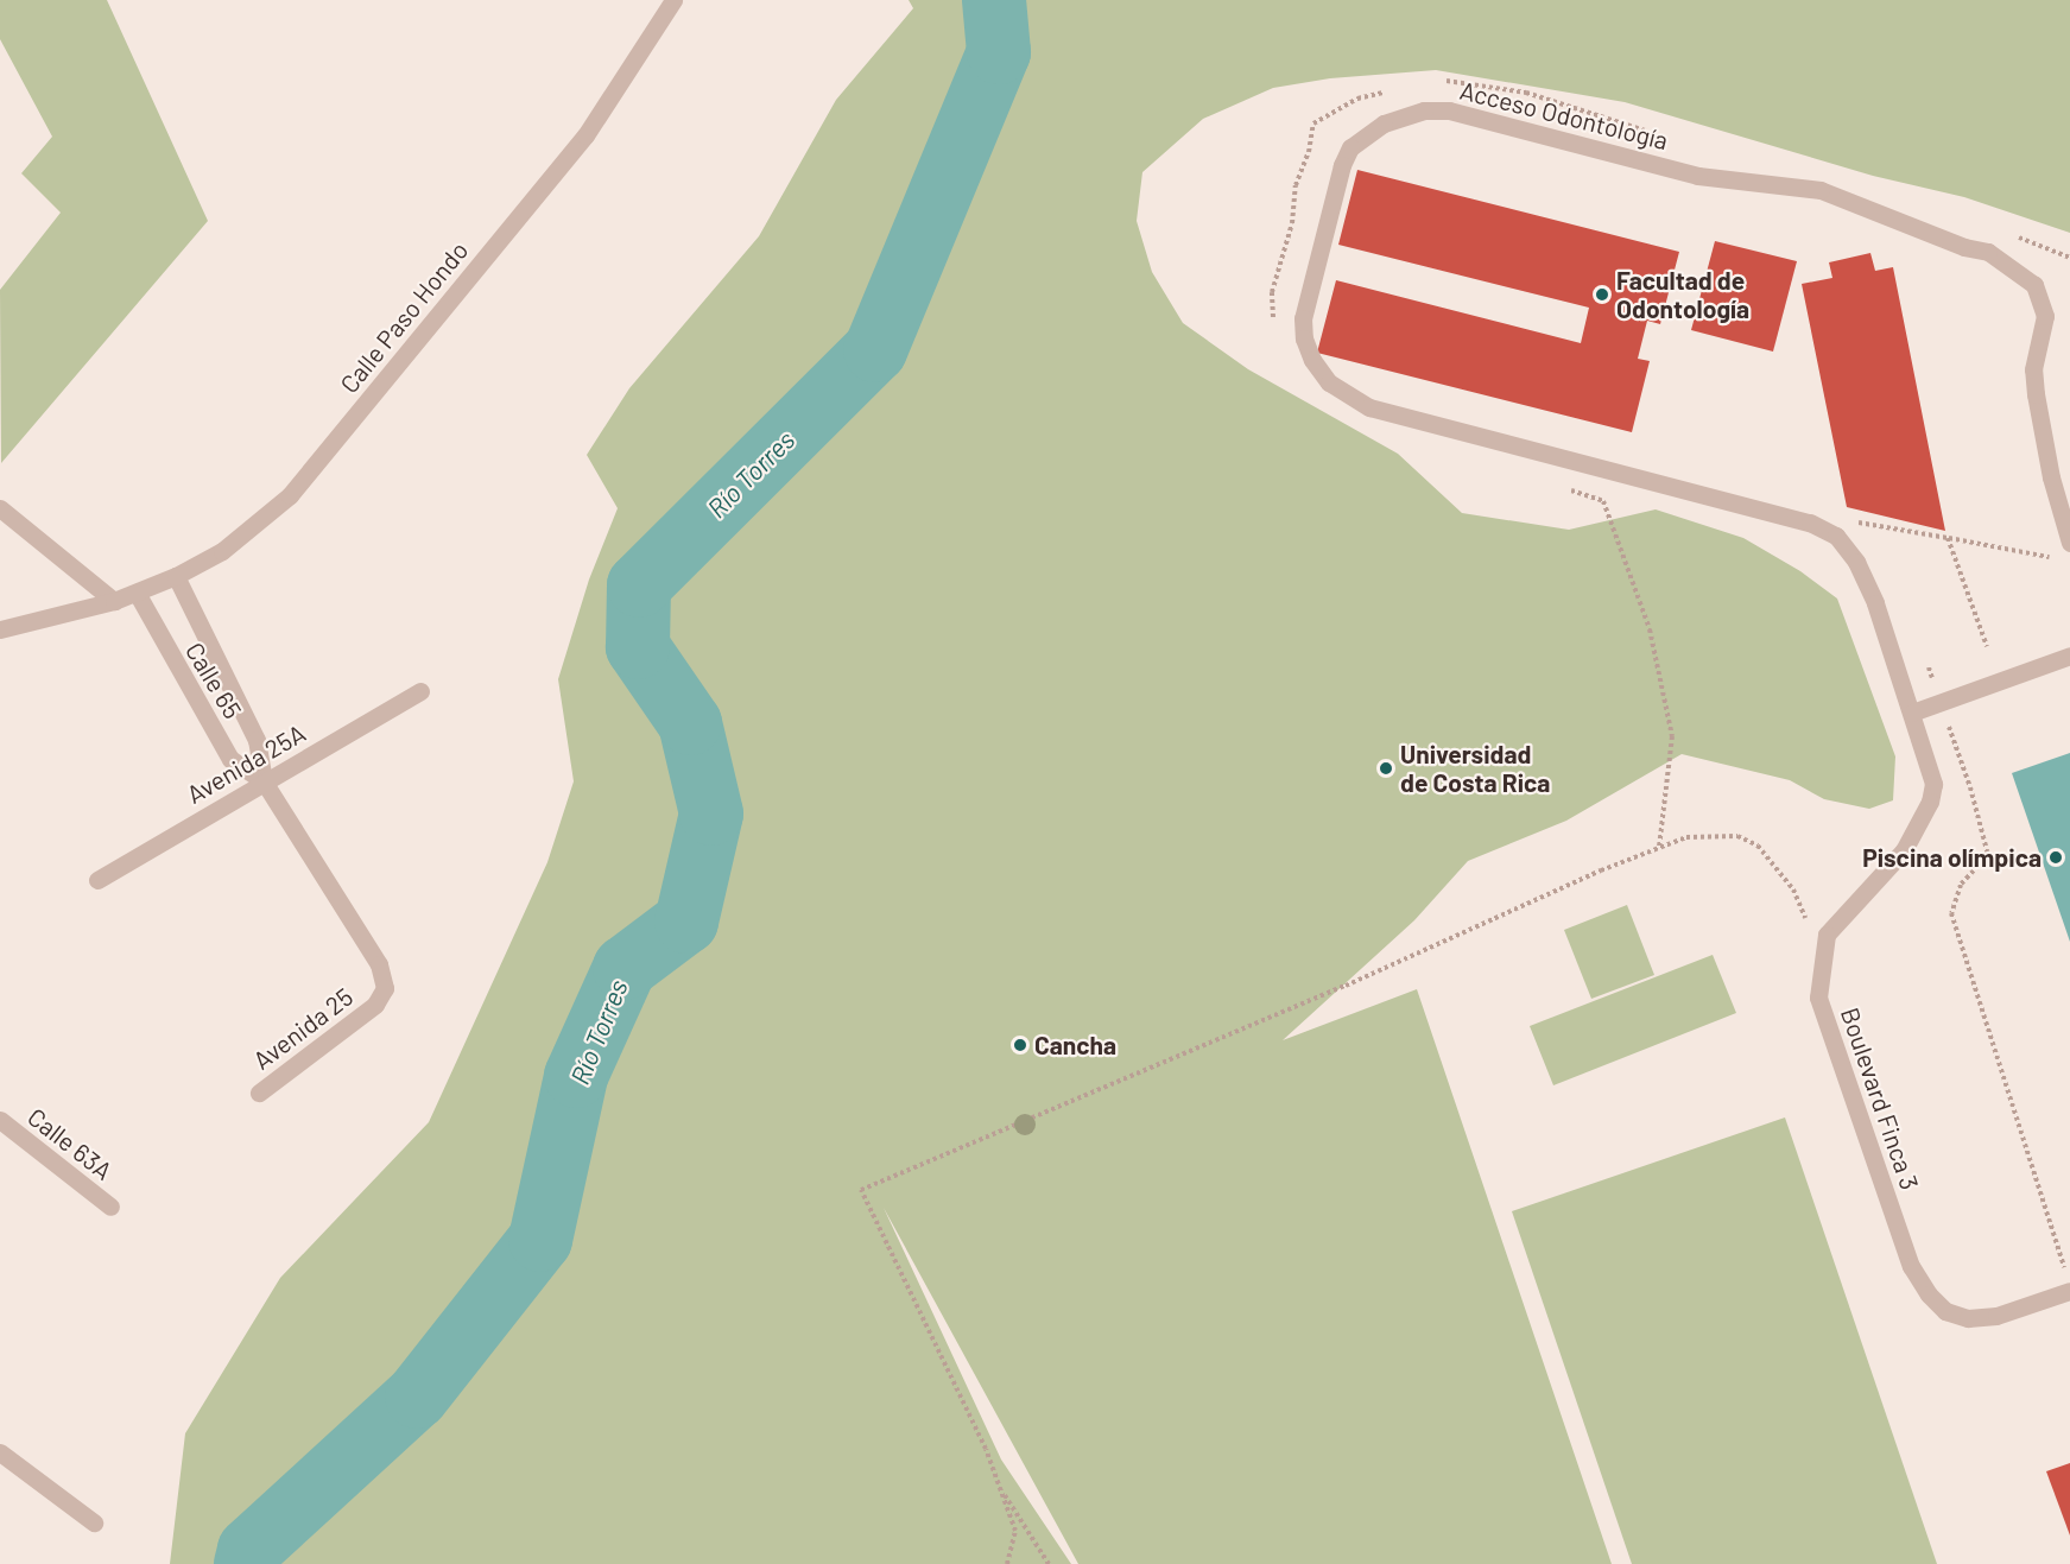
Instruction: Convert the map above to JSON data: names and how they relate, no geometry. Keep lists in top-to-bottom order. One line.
{"streets":{"street":["Acceso Odontología","Calle Paso Hondo","Calle 65","Avenida 25A","Avenida 25","Boulevard Finca 3","Calle 63A"]},"crossings":[["Calle Paso Hondo","Calle 65"],["Calle 65","Avenida 25A"],["Calle 65","Avenida 25"]],"water":["Río Torres"],"places":["Facultad de Odontología","Universidad de Costa Rica","Piscina olímpica","Cancha"]}
